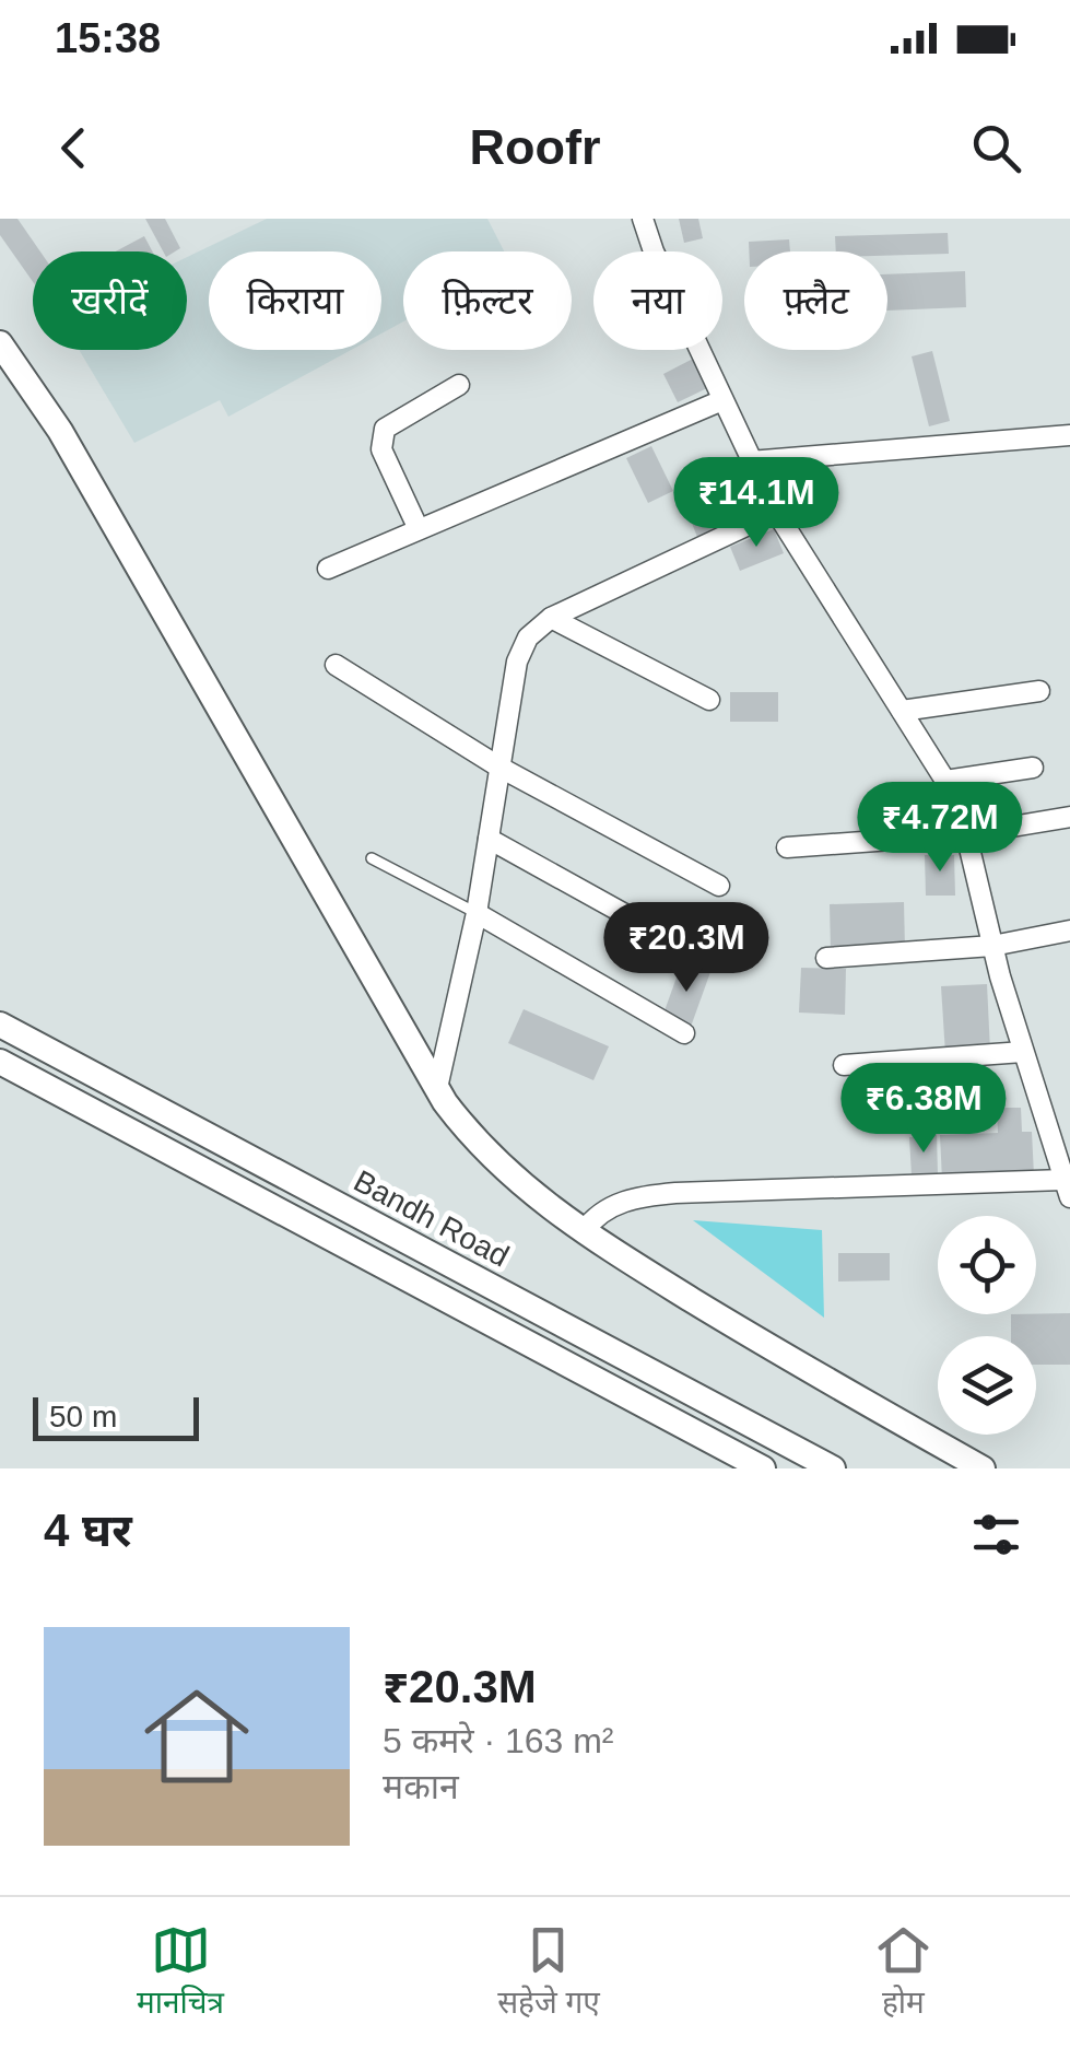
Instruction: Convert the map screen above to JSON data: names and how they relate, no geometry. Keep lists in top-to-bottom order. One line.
{"streets":{"main road":["Bandh Road"]},"scale_bar":"50 m","page":{"status":"15:38","header":"Roofr","chip":["खरीदें","किराया","फ़िल्टर","नया","फ़्लैट"],"price":["₹14.1M","₹4.72M","₹20.3M","₹6.38M"],"scale":"50 m","heading":"4 घर","list":[{"name":"₹20.3M","note":"5 कमरे · 163 m² · मकान"}],"tabs":["मानचित्र","सहेजे गए","होम"]}}
